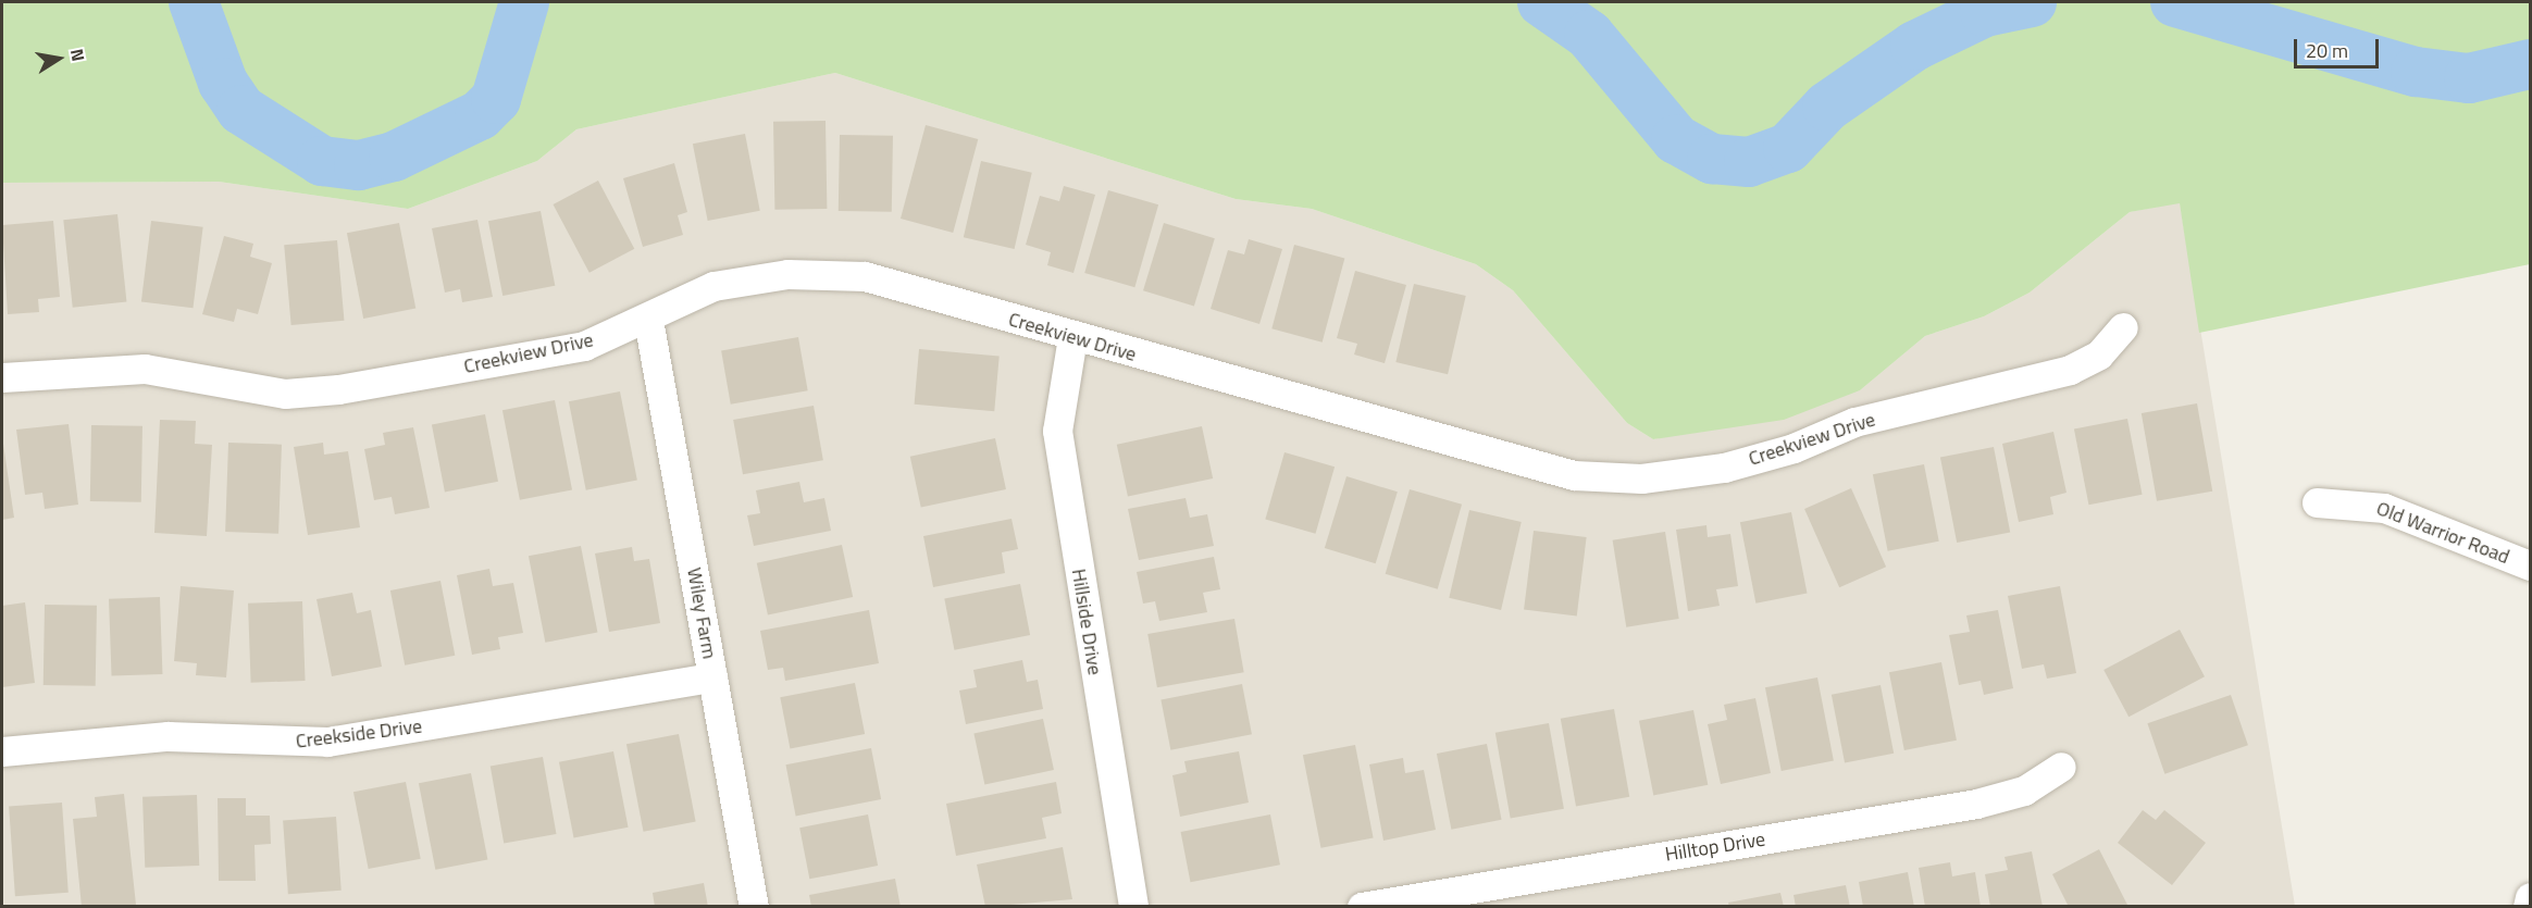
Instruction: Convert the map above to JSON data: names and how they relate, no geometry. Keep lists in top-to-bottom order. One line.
{"streets":{"street":["Creekview Drive","Old Warrior Road","Wiley Farm","Hillside Drive","Creekside Drive","Hilltop Drive"]},"crossings":[["Creekview Drive","Wiley Farm"],["Creekview Drive","Hillside Drive"],["Wiley Farm","Creekside Drive"]],"scale_bar":"20 m","north":"right"}
